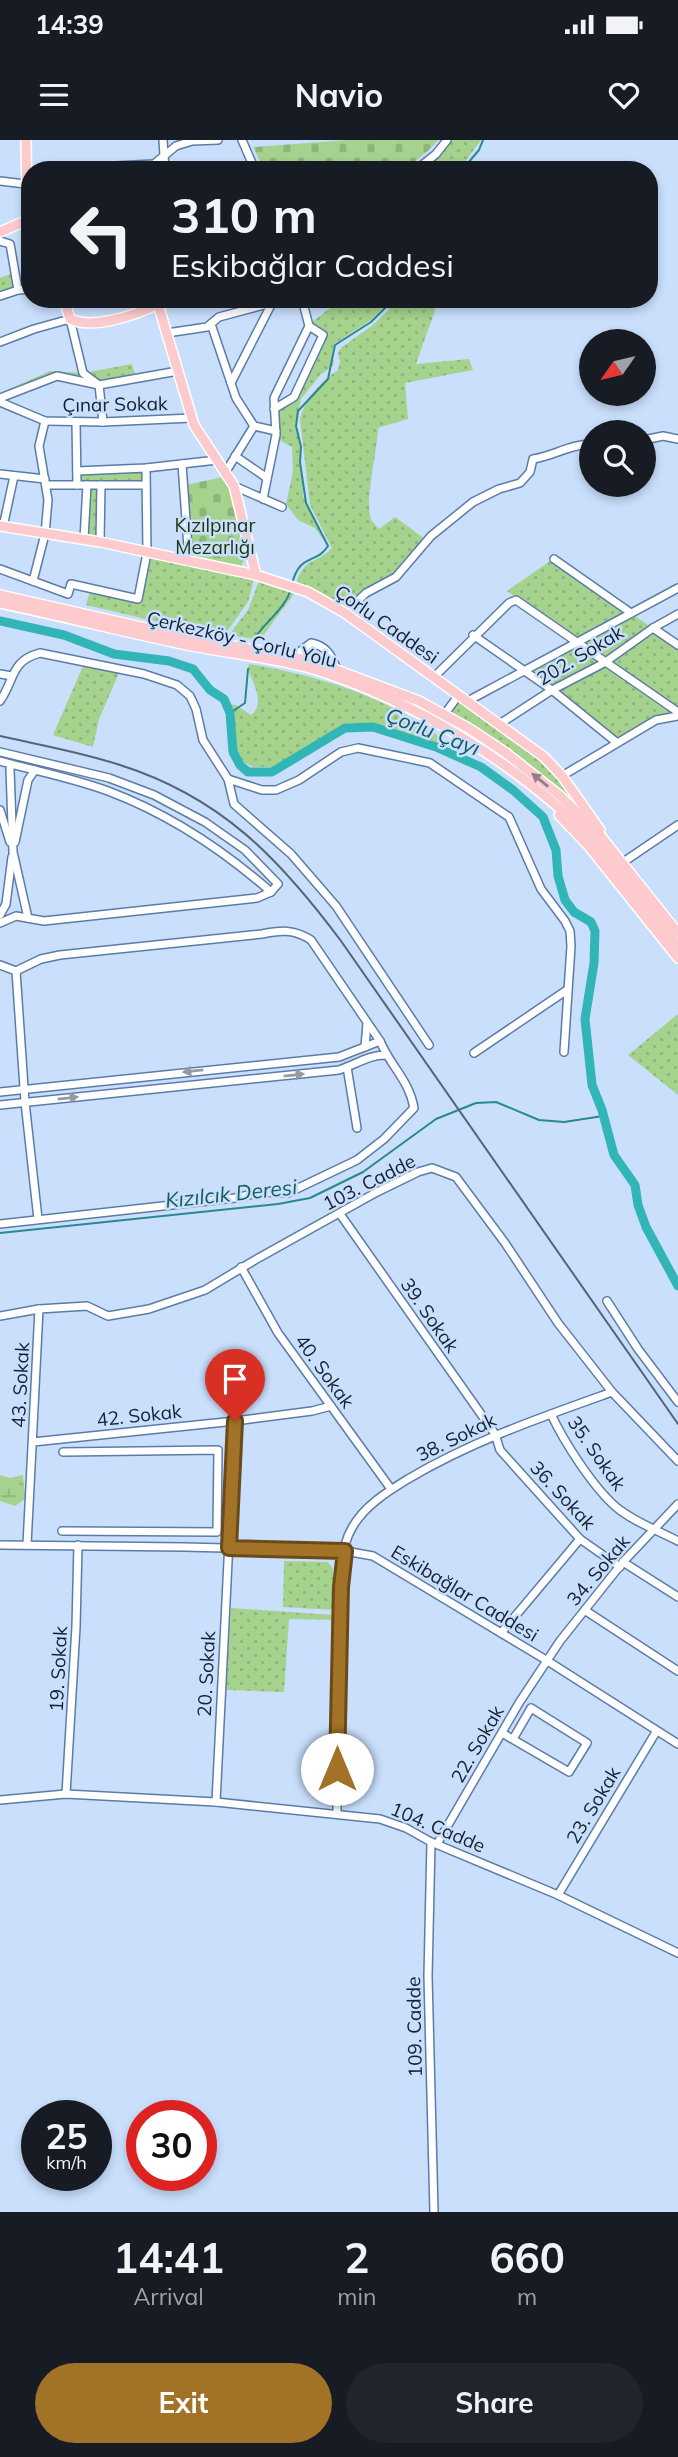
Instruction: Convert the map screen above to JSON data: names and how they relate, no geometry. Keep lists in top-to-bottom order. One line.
{"streets":{"main road":["Çorlu Caddesi","Çerkezköy - Çorlu Yolu"],"street":["Çınar Sokak","202. Sokak","103. Cadde","39. Sokak","40. Sokak","43. Sokak","42. Sokak","38. Sokak","35. Sokak","36. Sokak","34. Sokak","Eskibağlar Caddesi","19. Sokak","20. Sokak","22. Sokak","23. Sokak","104. Cadde","109. Cadde"]},"crossings":[["Çorlu Caddesi","202. Sokak"],["103. Cadde","39. Sokak"],["103. Cadde","40. Sokak"],["103. Cadde","43. Sokak"],["103. Cadde","38. Sokak"],["39. Sokak","38. Sokak"],["39. Sokak","36. Sokak"],["40. Sokak","42. Sokak"],["40. Sokak","38. Sokak"],["43. Sokak","42. Sokak"],["43. Sokak","Eskibağlar Caddesi"],["42. Sokak","20. Sokak"],["38. Sokak","35. Sokak"],["38. Sokak","36. Sokak"],["38. Sokak","Eskibağlar Caddesi"],["35. Sokak","34. Sokak"],["36. Sokak","34. Sokak"],["34. Sokak","Eskibağlar Caddesi"],["34. Sokak","22. Sokak"],["Eskibağlar Caddesi","19. Sokak"],["Eskibağlar Caddesi","20. Sokak"],["Eskibağlar Caddesi","22. Sokak"],["Eskibağlar Caddesi","23. Sokak"],["19. Sokak","104. Cadde"],["20. Sokak","104. Cadde"],["22. Sokak","104. Cadde"],["22. Sokak","109. Cadde"],["23. Sokak","104. Cadde"],["104. Cadde","109. Cadde"]],"water":["Çorlu Çayı","Kızılcık Deresi"],"parks":["Kızılpınar Mezarlığı"],"north":"bottom left","page":{"status":"14:39","header":"Navio","turn":["310 m","Eskibağlar Caddesi"],"speed":"25 km/h","limit":"30","eta":["14:41","Arrival","2","min","660","m"],"buttons":["Exit","Share"]}}
